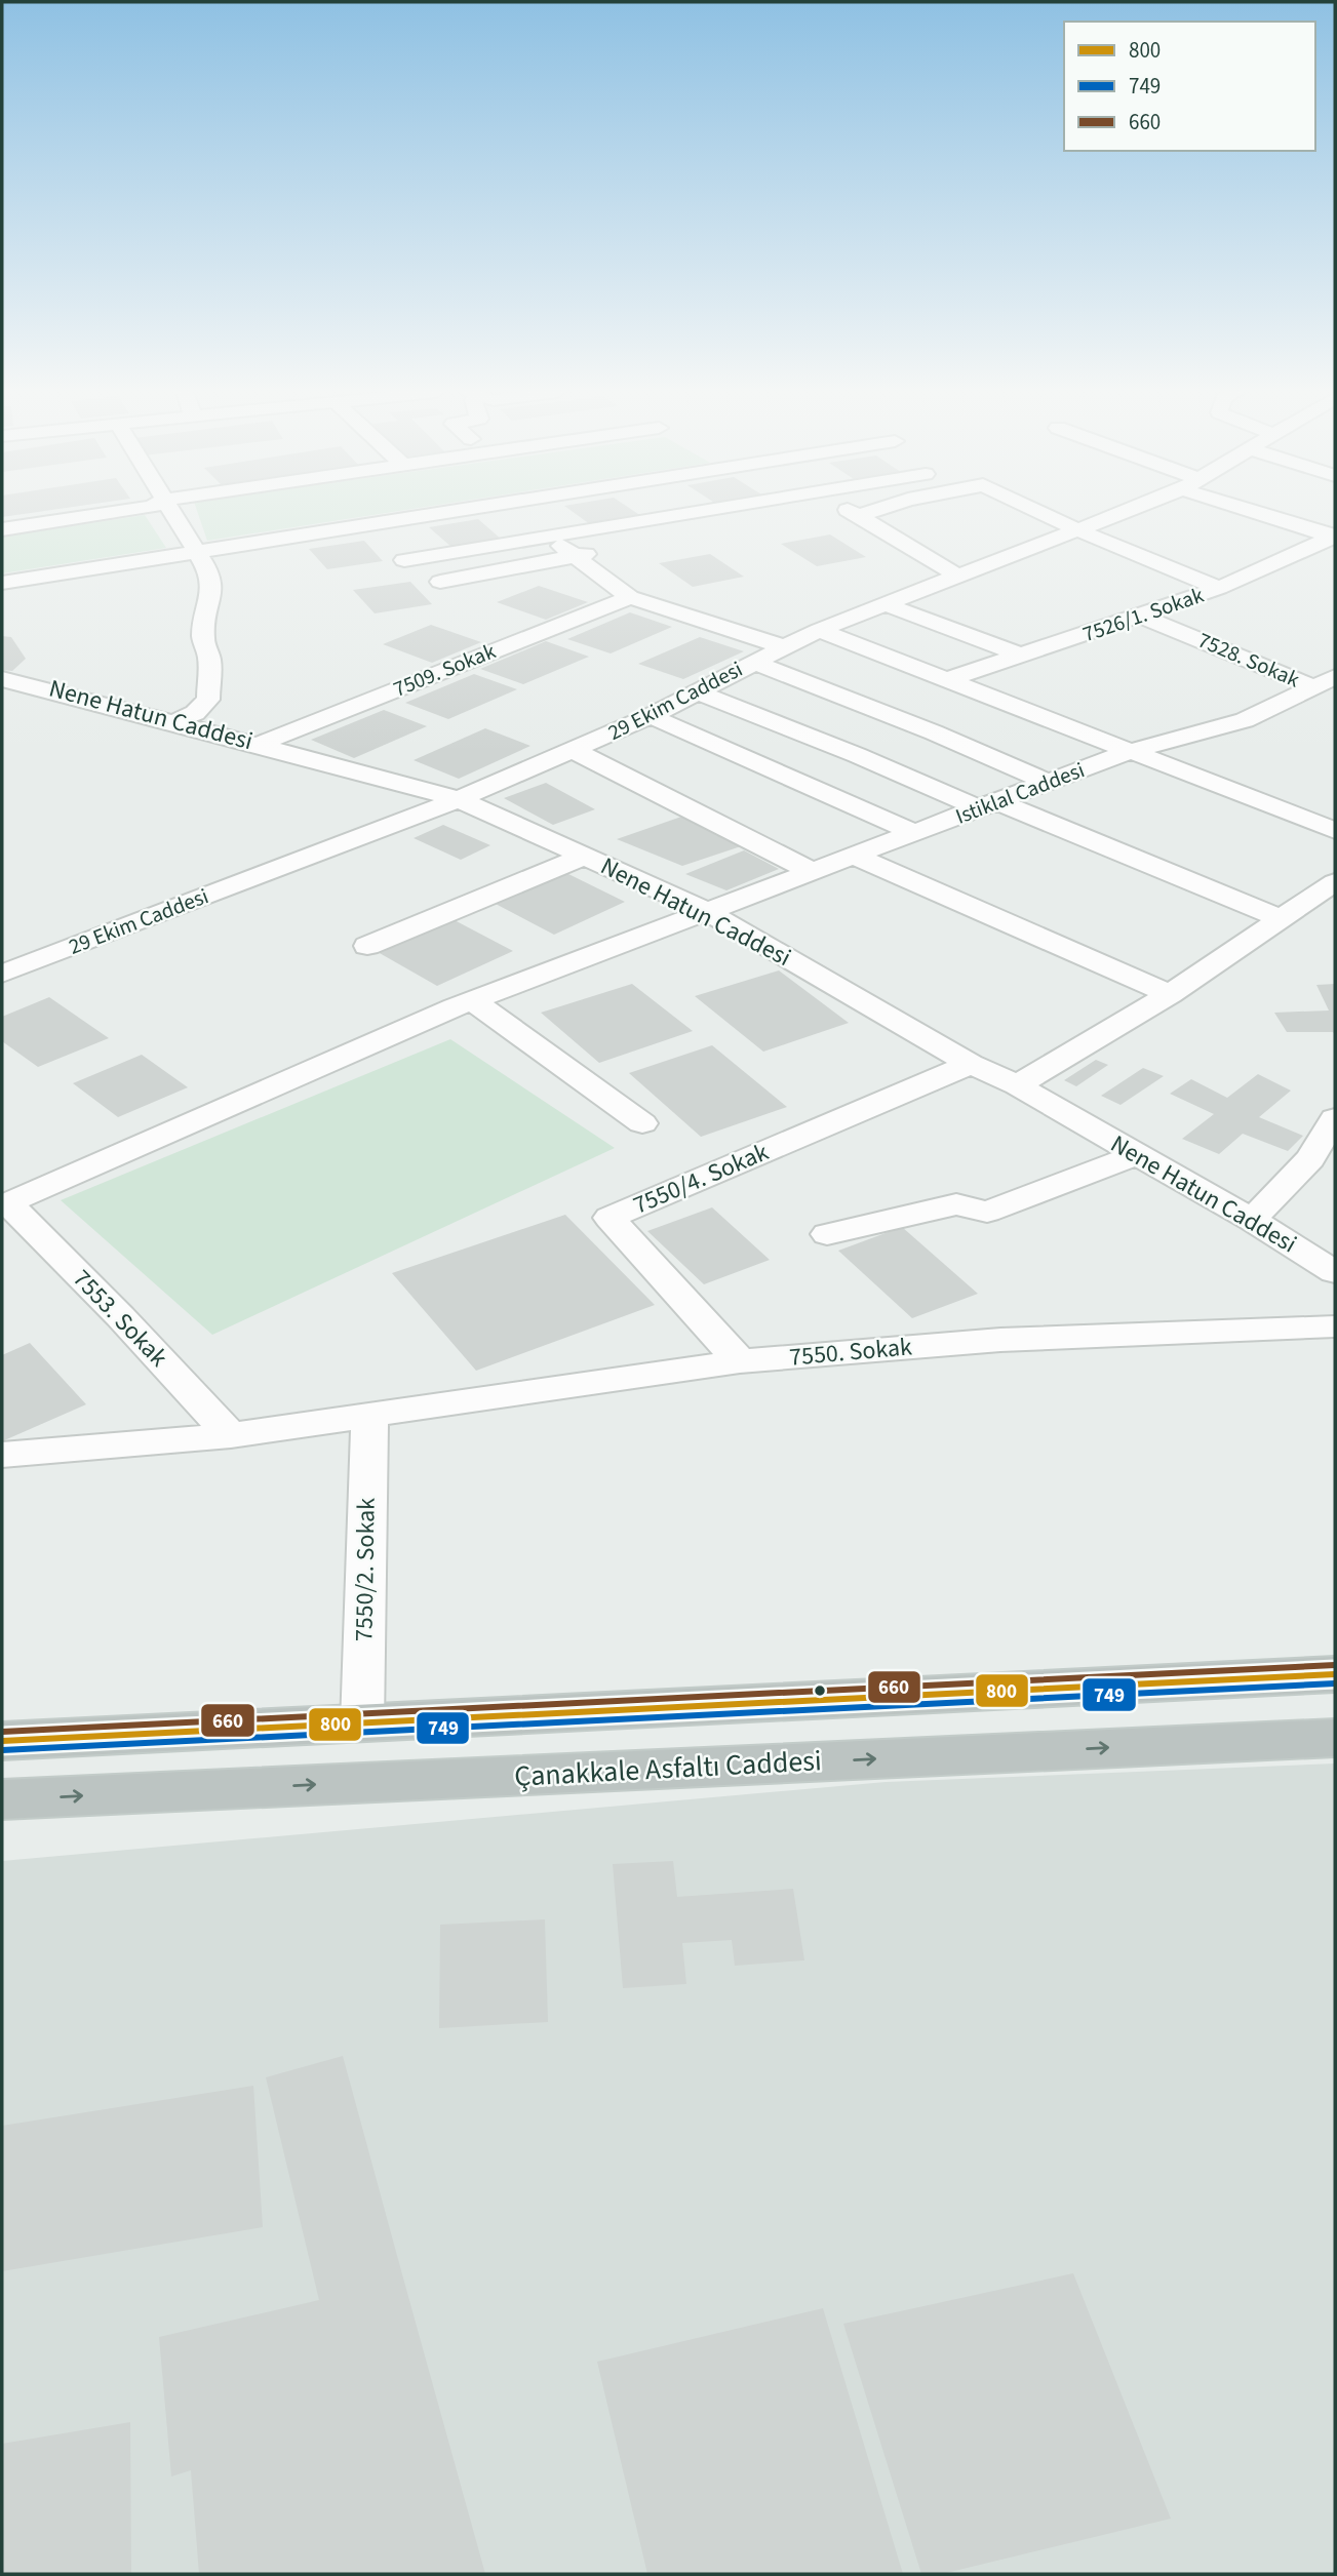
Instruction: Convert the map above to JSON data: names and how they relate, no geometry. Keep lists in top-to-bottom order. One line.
{"streets":{"highway":["Çanakkale Asfaltı Caddesi"],"street":["7526/1. Sokak","7528. Sokak","7509. Sokak","29 Ekim Caddesi","Nene Hatun Caddesi","Istiklal Caddesi","7550/4. Sokak","7553. Sokak","7550. Sokak","7550/2. Sokak"]},"crossings":[["7526/1. Sokak","7528. Sokak"],["7528. Sokak","Istiklal Caddesi"],["7509. Sokak","Nene Hatun Caddesi"],["29 Ekim Caddesi","Nene Hatun Caddesi"],["Nene Hatun Caddesi","Istiklal Caddesi"],["Nene Hatun Caddesi","7550/4. Sokak"],["Istiklal Caddesi","7553. Sokak"],["7550/4. Sokak","7550. Sokak"],["7553. Sokak","7550. Sokak"],["7550. Sokak","7550/2. Sokak"]],"lines":["transit line 660","transit line 800","transit line 749"],"legend":["800","749","660"]}
